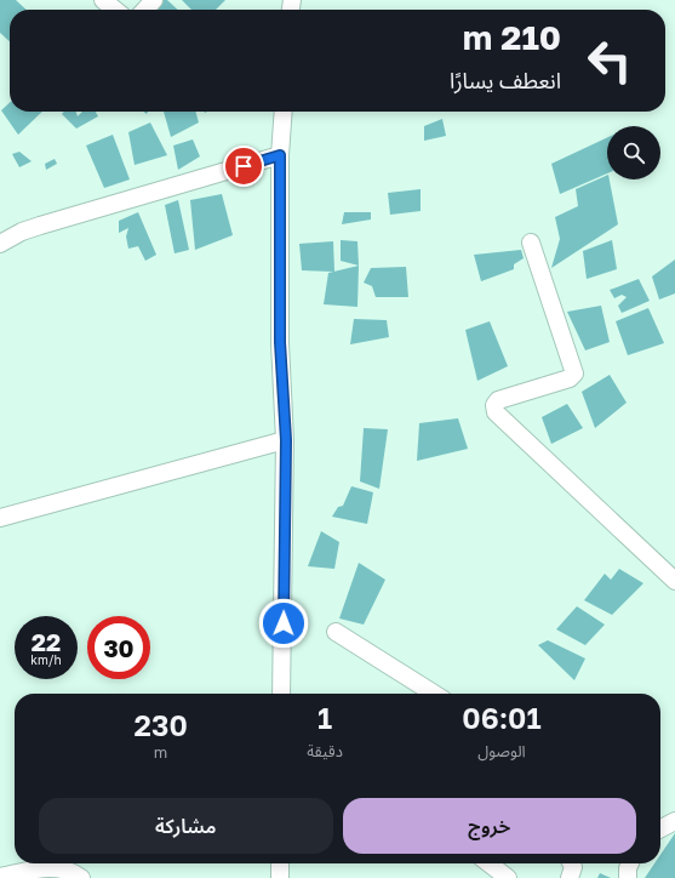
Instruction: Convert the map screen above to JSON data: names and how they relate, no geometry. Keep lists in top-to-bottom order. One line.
{"page":{"turn":["210 m","انعطف يسارًا"],"speed":"22 km/h","limit":"30","eta":["06:01","الوصول","1","دقيقة","230","m"],"buttons":["خروج","مشاركة"]}}
